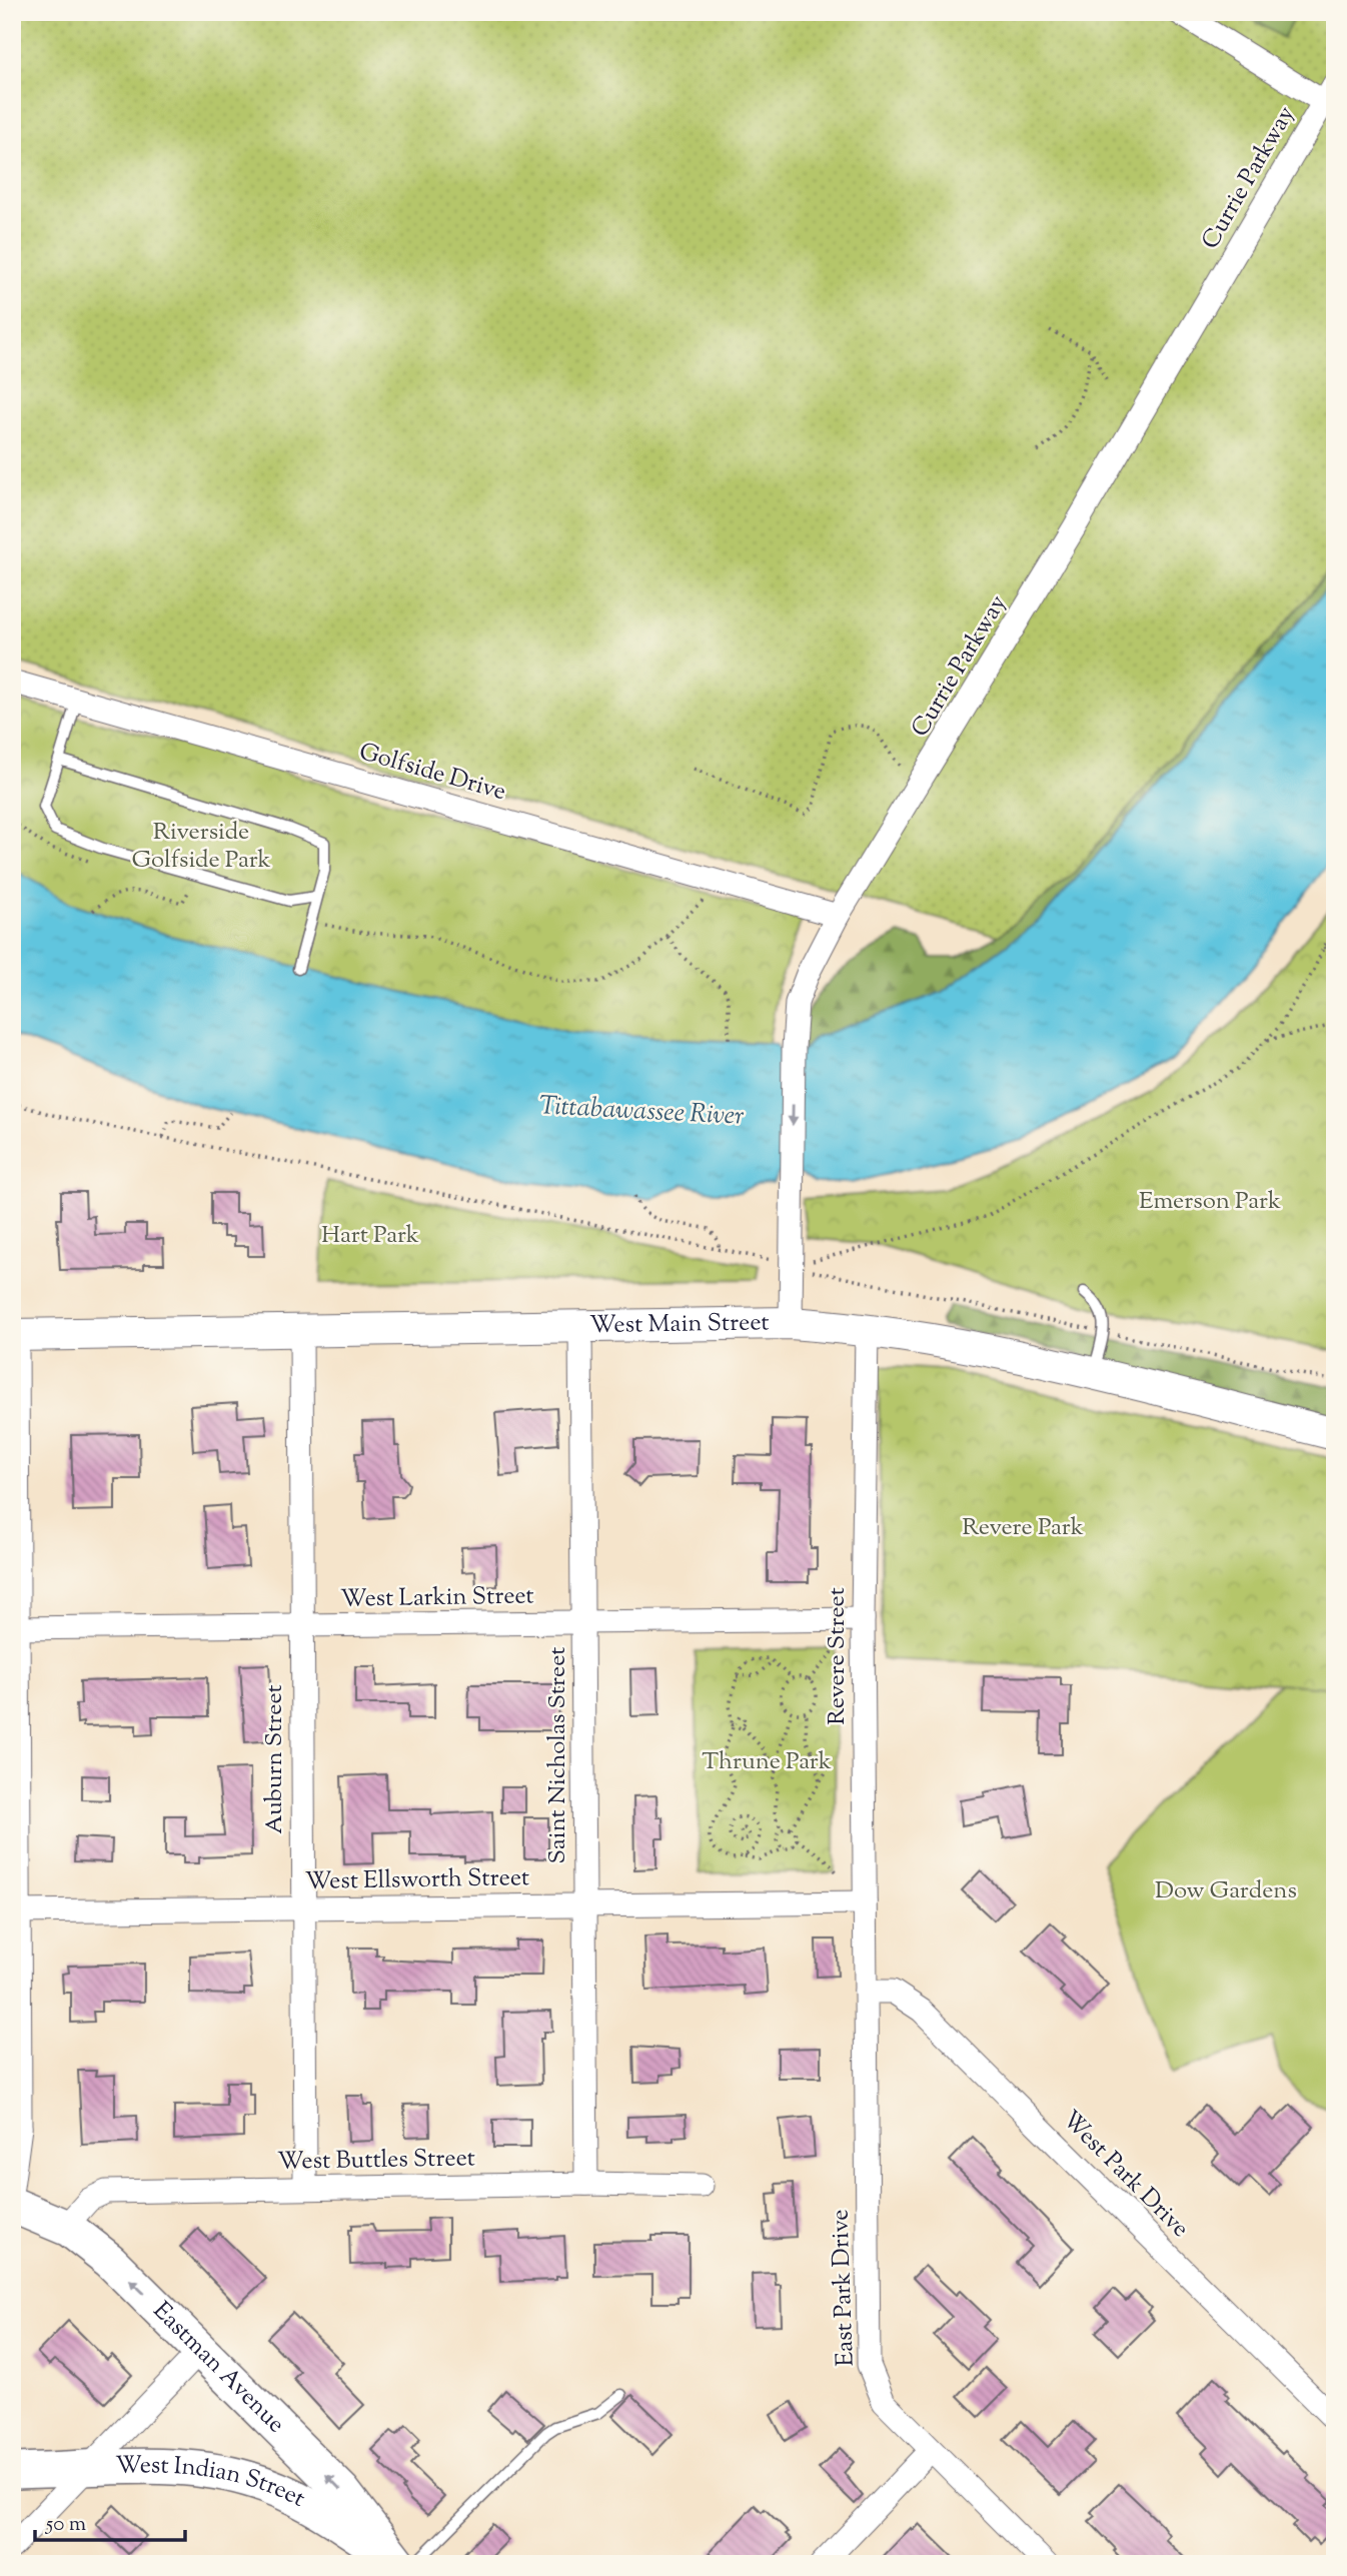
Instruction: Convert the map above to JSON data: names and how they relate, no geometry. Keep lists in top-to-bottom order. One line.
{"streets":{"main road":["Eastman Avenue","West Indian Street"],"street":["Currie Parkway","Golfside Drive","West Main Street","West Larkin Street","Revere Street","Saint Nicholas Street","Auburn Street","West Ellsworth Street","West Buttles Street","West Park Drive","East Park Drive"]},"crossings":[["Currie Parkway","Golfside Drive"],["Currie Parkway","West Main Street"],["West Main Street","Revere Street"],["West Main Street","Saint Nicholas Street"],["West Main Street","Auburn Street"],["West Larkin Street","Revere Street"],["West Larkin Street","Saint Nicholas Street"],["West Larkin Street","Auburn Street"],["Revere Street","West Ellsworth Street"],["Revere Street","West Park Drive"],["Revere Street","East Park Drive"],["Saint Nicholas Street","West Ellsworth Street"],["Saint Nicholas Street","West Buttles Street"],["Auburn Street","West Ellsworth Street"],["Auburn Street","West Buttles Street"],["West Buttles Street","Eastman Avenue"],["Eastman Avenue","West Indian Street"]],"one_way":["Eastman Avenue"],"water":["Tittabawassee River"],"parks":["Riverside Golfside Park","Emerson Park","Hart Park","Revere Park","Thrune Park","Dow Gardens"],"scale_bar":"50 m"}
